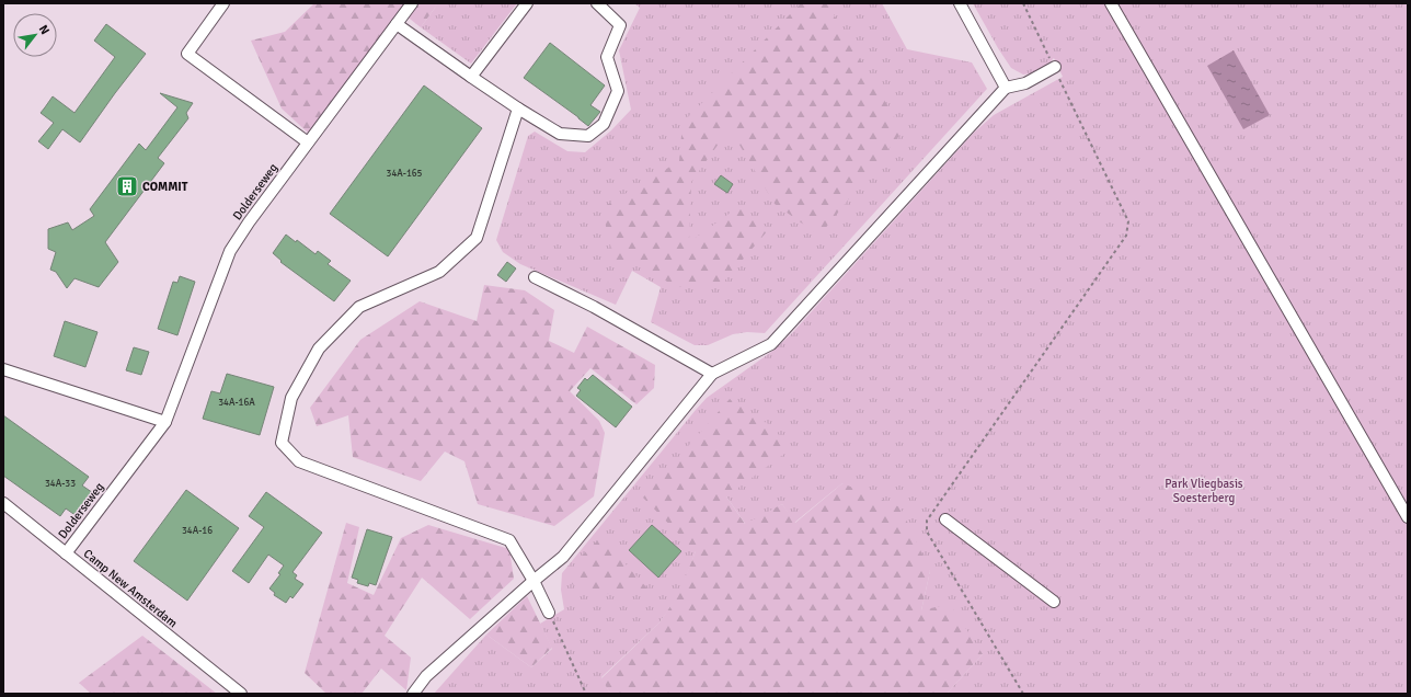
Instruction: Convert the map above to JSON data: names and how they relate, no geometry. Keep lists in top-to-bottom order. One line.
{"streets":{"lane":["Dolderseweg","Camp New Amsterdam"]},"crossings":[["Dolderseweg","Camp New Amsterdam"]],"parks":["Park Vliegbasis Soesterberg"],"places":{"building":["COMMIT"]},"house_numbers":["34A-165","34A-16A","34A-33","34A-16"],"north":"top right"}
